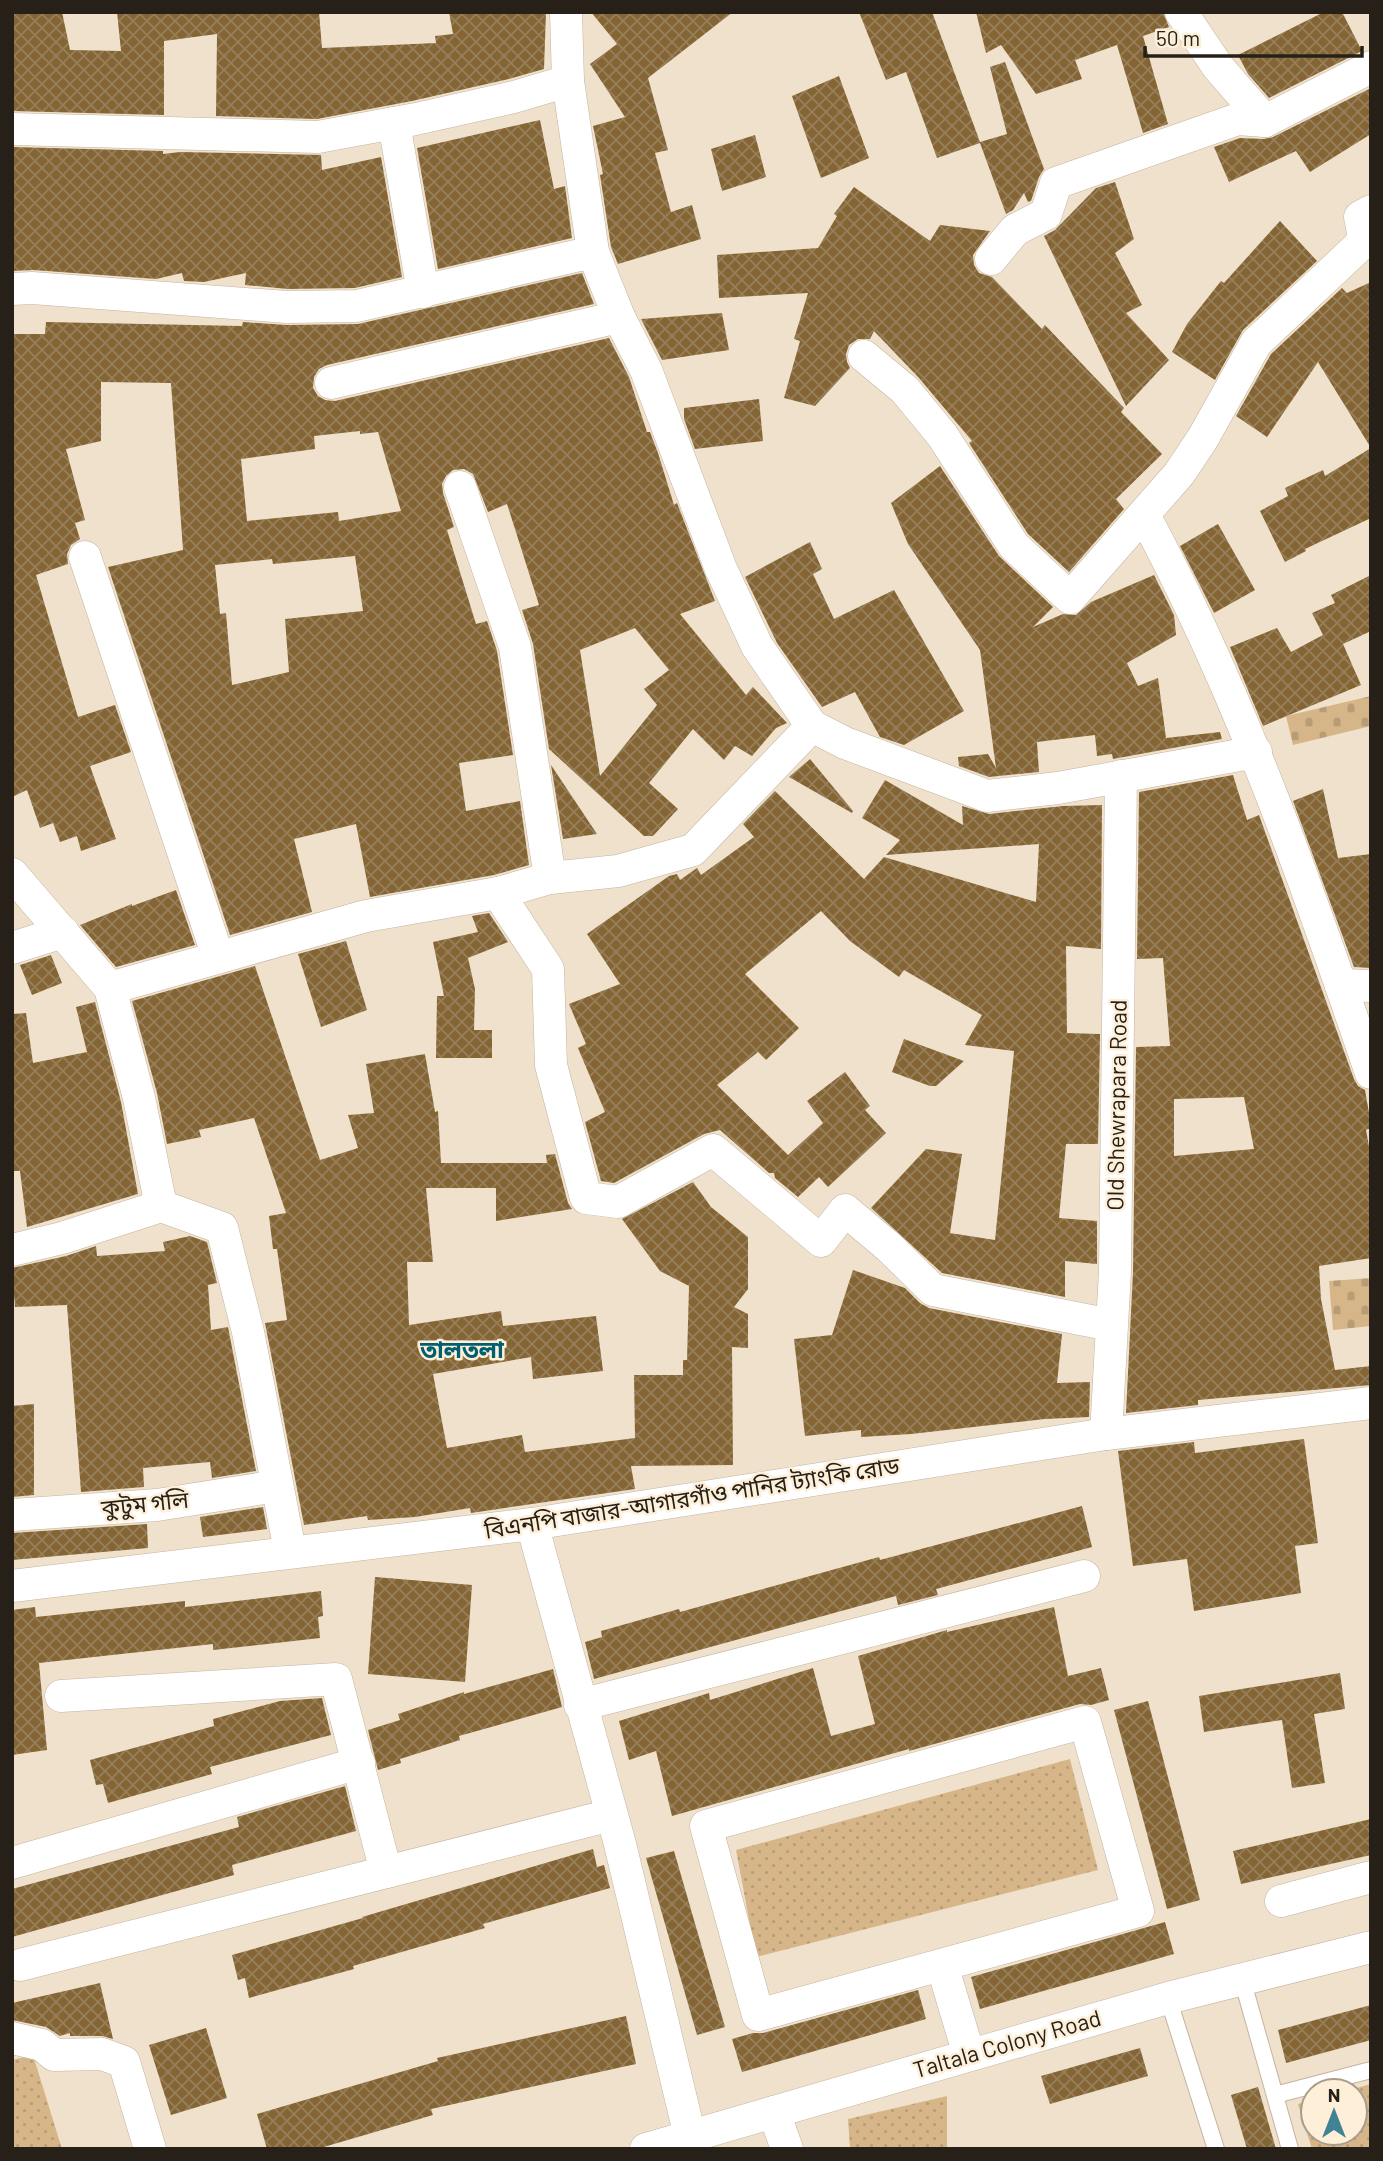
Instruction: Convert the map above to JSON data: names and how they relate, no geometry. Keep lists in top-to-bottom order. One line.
{"streets":{"street":["Old Shewrapara Road","বিএনপি বাজার-আগারগাঁও পানির ট্যাংকি রোড","কুটুম গলি","Taltala Colony Road"]},"crossings":[["Old Shewrapara Road","বিএনপি বাজার-আগারগাঁও পানির ট্যাংকি রোড"]],"districts":["তালতলা"],"scale_bar":"50 m","north":"top"}
